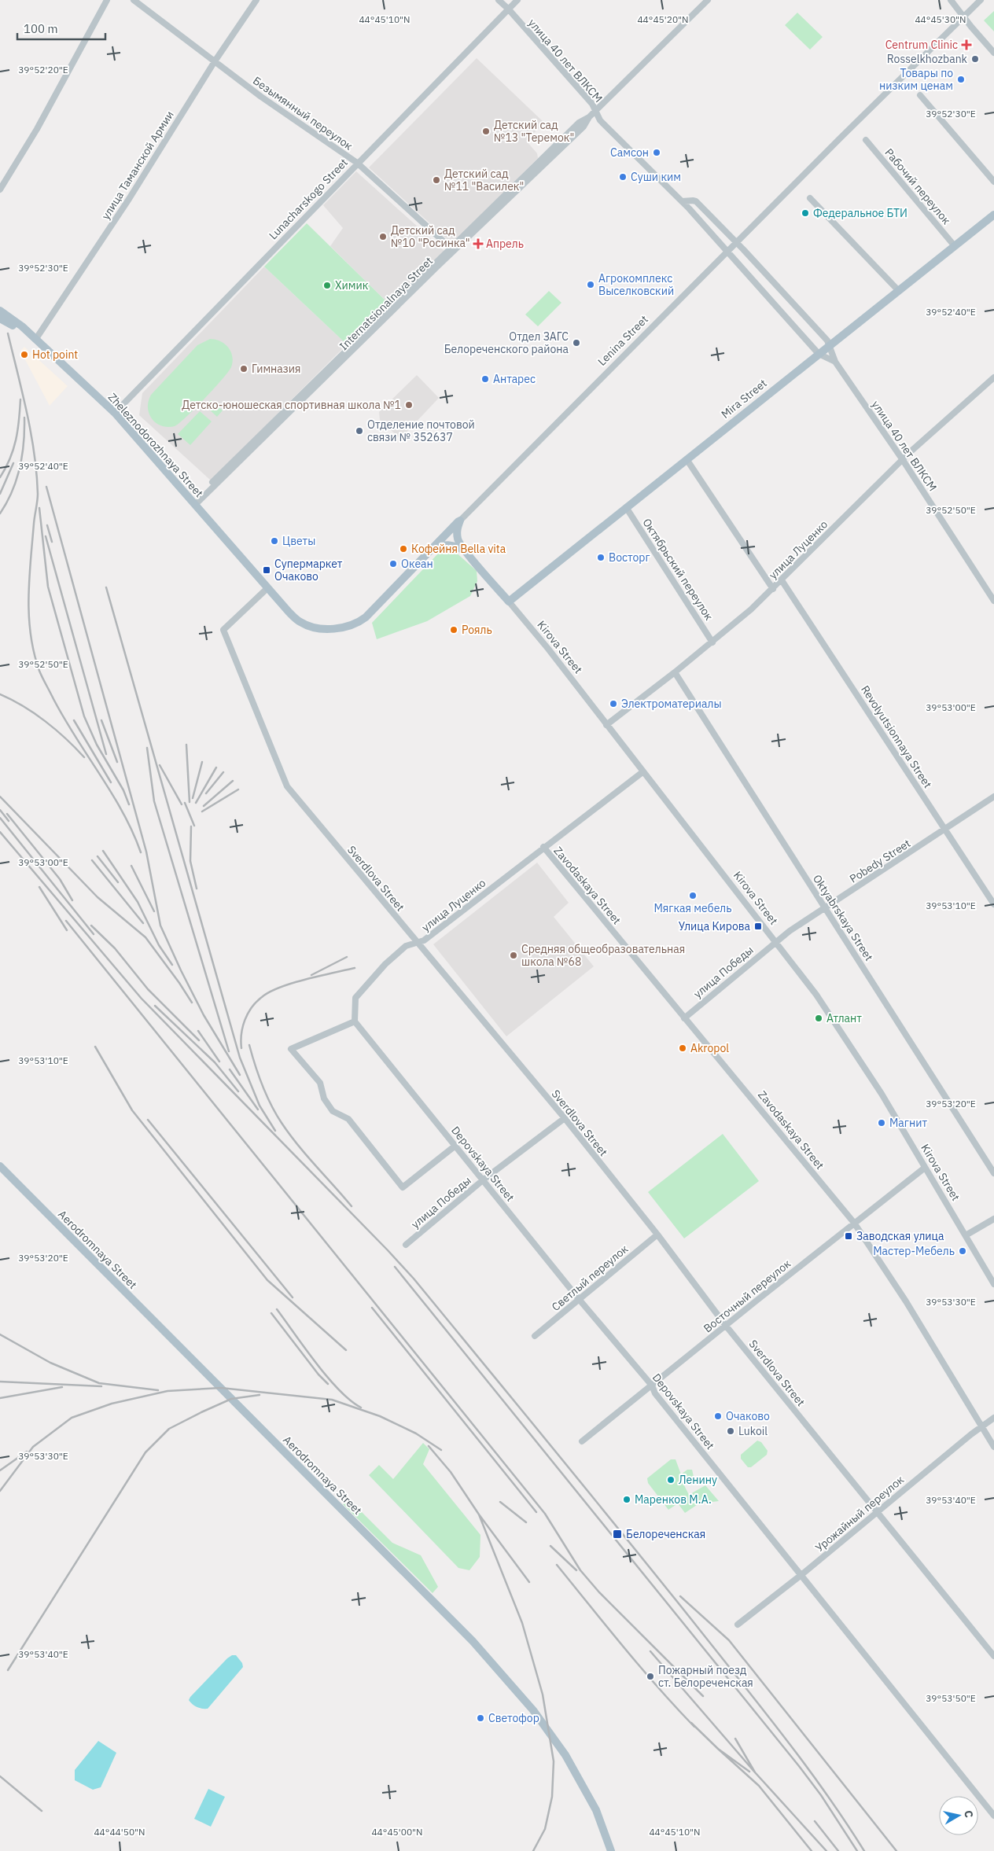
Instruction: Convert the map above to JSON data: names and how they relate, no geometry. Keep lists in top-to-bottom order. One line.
{"streets":{"main road":["Lenina Street","Mira Street","Zheleznodorozhnaya Street","Kirova Street","Aerodromnaya Street"],"street":["улица 40 лет ВЛКСМ","Безымянный переулок","улица Таманской Армии","Рабочий переулок","Lunacharskogo Street","Internatsionalnaya Street","улица Луценко","Октябрьский переулок","Revolyutsionnaya Street","Pobedy Street","Sverdlova Street","Zavodaskaya Street","Oktyabrskaya Street","улица Победы","Depovskaya Street","Светлый переулок","Восточный переулок","Урожайный переулок"]},"crossings":[["улица 40 лет ВЛКСМ","Lunacharskogo Street"],["улица 40 лет ВЛКСМ","Internatsionalnaya Street"],["улица 40 лет ВЛКСМ","Lenina Street"],["улица 40 лет ВЛКСМ","Mira Street"],["улица 40 лет ВЛКСМ","улица Луценко"],["Безымянный переулок","улица Таманской Армии"],["Безымянный переулок","Lunacharskogo Street"],["Безымянный переулок","Internatsionalnaya Street"],["улица Таманской Армии","Zheleznodorozhnaya Street"],["Рабочий переулок","Mira Street"],["Lunacharskogo Street","Zheleznodorozhnaya Street"],["Internatsionalnaya Street","Zheleznodorozhnaya Street"],["Lenina Street","Zheleznodorozhnaya Street"],["Lenina Street","Kirova Street"],["Lenina Street","Sverdlova Street"],["Mira Street","Октябрьский переулок"],["Mira Street","Kirova Street"],["Zheleznodorozhnaya Street","Sverdlova Street"],["улица Луценко","Октябрьский переулок"],["улица Луценко","Kirova Street"],["улица Луценко","Revolyutsionnaya Street"],["улица Луценко","Sverdlova Street"],["улица Луценко","Zavodaskaya Street"],["улица Луценко","Oktyabrskaya Street"],["улица Луценко","Depovskaya Street"],["Kirova Street","Pobedy Street"],["Kirova Street","улица Победы"],["Kirova Street","Восточный переулок"],["Revolyutsionnaya Street","Pobedy Street"],["Pobedy Street","Oktyabrskaya Street"],["Pobedy Street","улица Победы"],["Sverdlova Street","улица Победы"],["Sverdlova Street","Светлый переулок"],["Sverdlova Street","Восточный переулок"],["Sverdlova Street","Урожайный переулок"],["Zavodaskaya Street","улица Победы"],["Zavodaskaya Street","Восточный переулок"],["Zavodaskaya Street","Урожайный переулок"],["улица Победы","Depovskaya Street"],["Depovskaya Street","Светлый переулок"],["Depovskaya Street","Восточный переулок"],["Depovskaya Street","Урожайный переулок"]],"places":{"health":["Centrum Clinic","Апрель"],"other":["Rosselkhozbank","Товары по низким ценам","Детский сад №13 \"Теремок\"","Самсон","Суши ким","Детский сад №11 \"Василек\"","Федеральное БТИ","Детский сад №10 \"Росинка\"","Агрокомплекс Выселковский","Химик","Отдел ЗАГС Белореченского района","Hot point","Гимназия","Антарес","Детско-юношеская спортивная школа №1","Отделение почтовой связи № 352637","Цветы","Кофейня Bella vita","Восторг","Океан","Рояль","Электроматериалы","Мягкая мебель","Средняя общеобразовательная школа №68","Атлант","Akropol","Магнит","Мастер-Мебель","Очаково","Lukoil","Ленину","Маренков М.А.","Пожарный поезд ст. Белореченская","Светофор"],"transit":["Супермаркет Очаково","Улица Кирова","Заводская улица","Белореченская"]},"scale_bar":"100 m","north":"right","coordinates":["44°45'20\"N","44°45'30\"N","44°45'10\"N","39°52'20\"E","39°52'30\"E","39°52'40\"E","39°52'50\"E","39°53'00\"E","39°53'10\"E","39°53'20\"E","39°53'30\"E","39°53'40\"E","39°53'50\"E","44°44'50\"N","44°45'00\"N"]}
